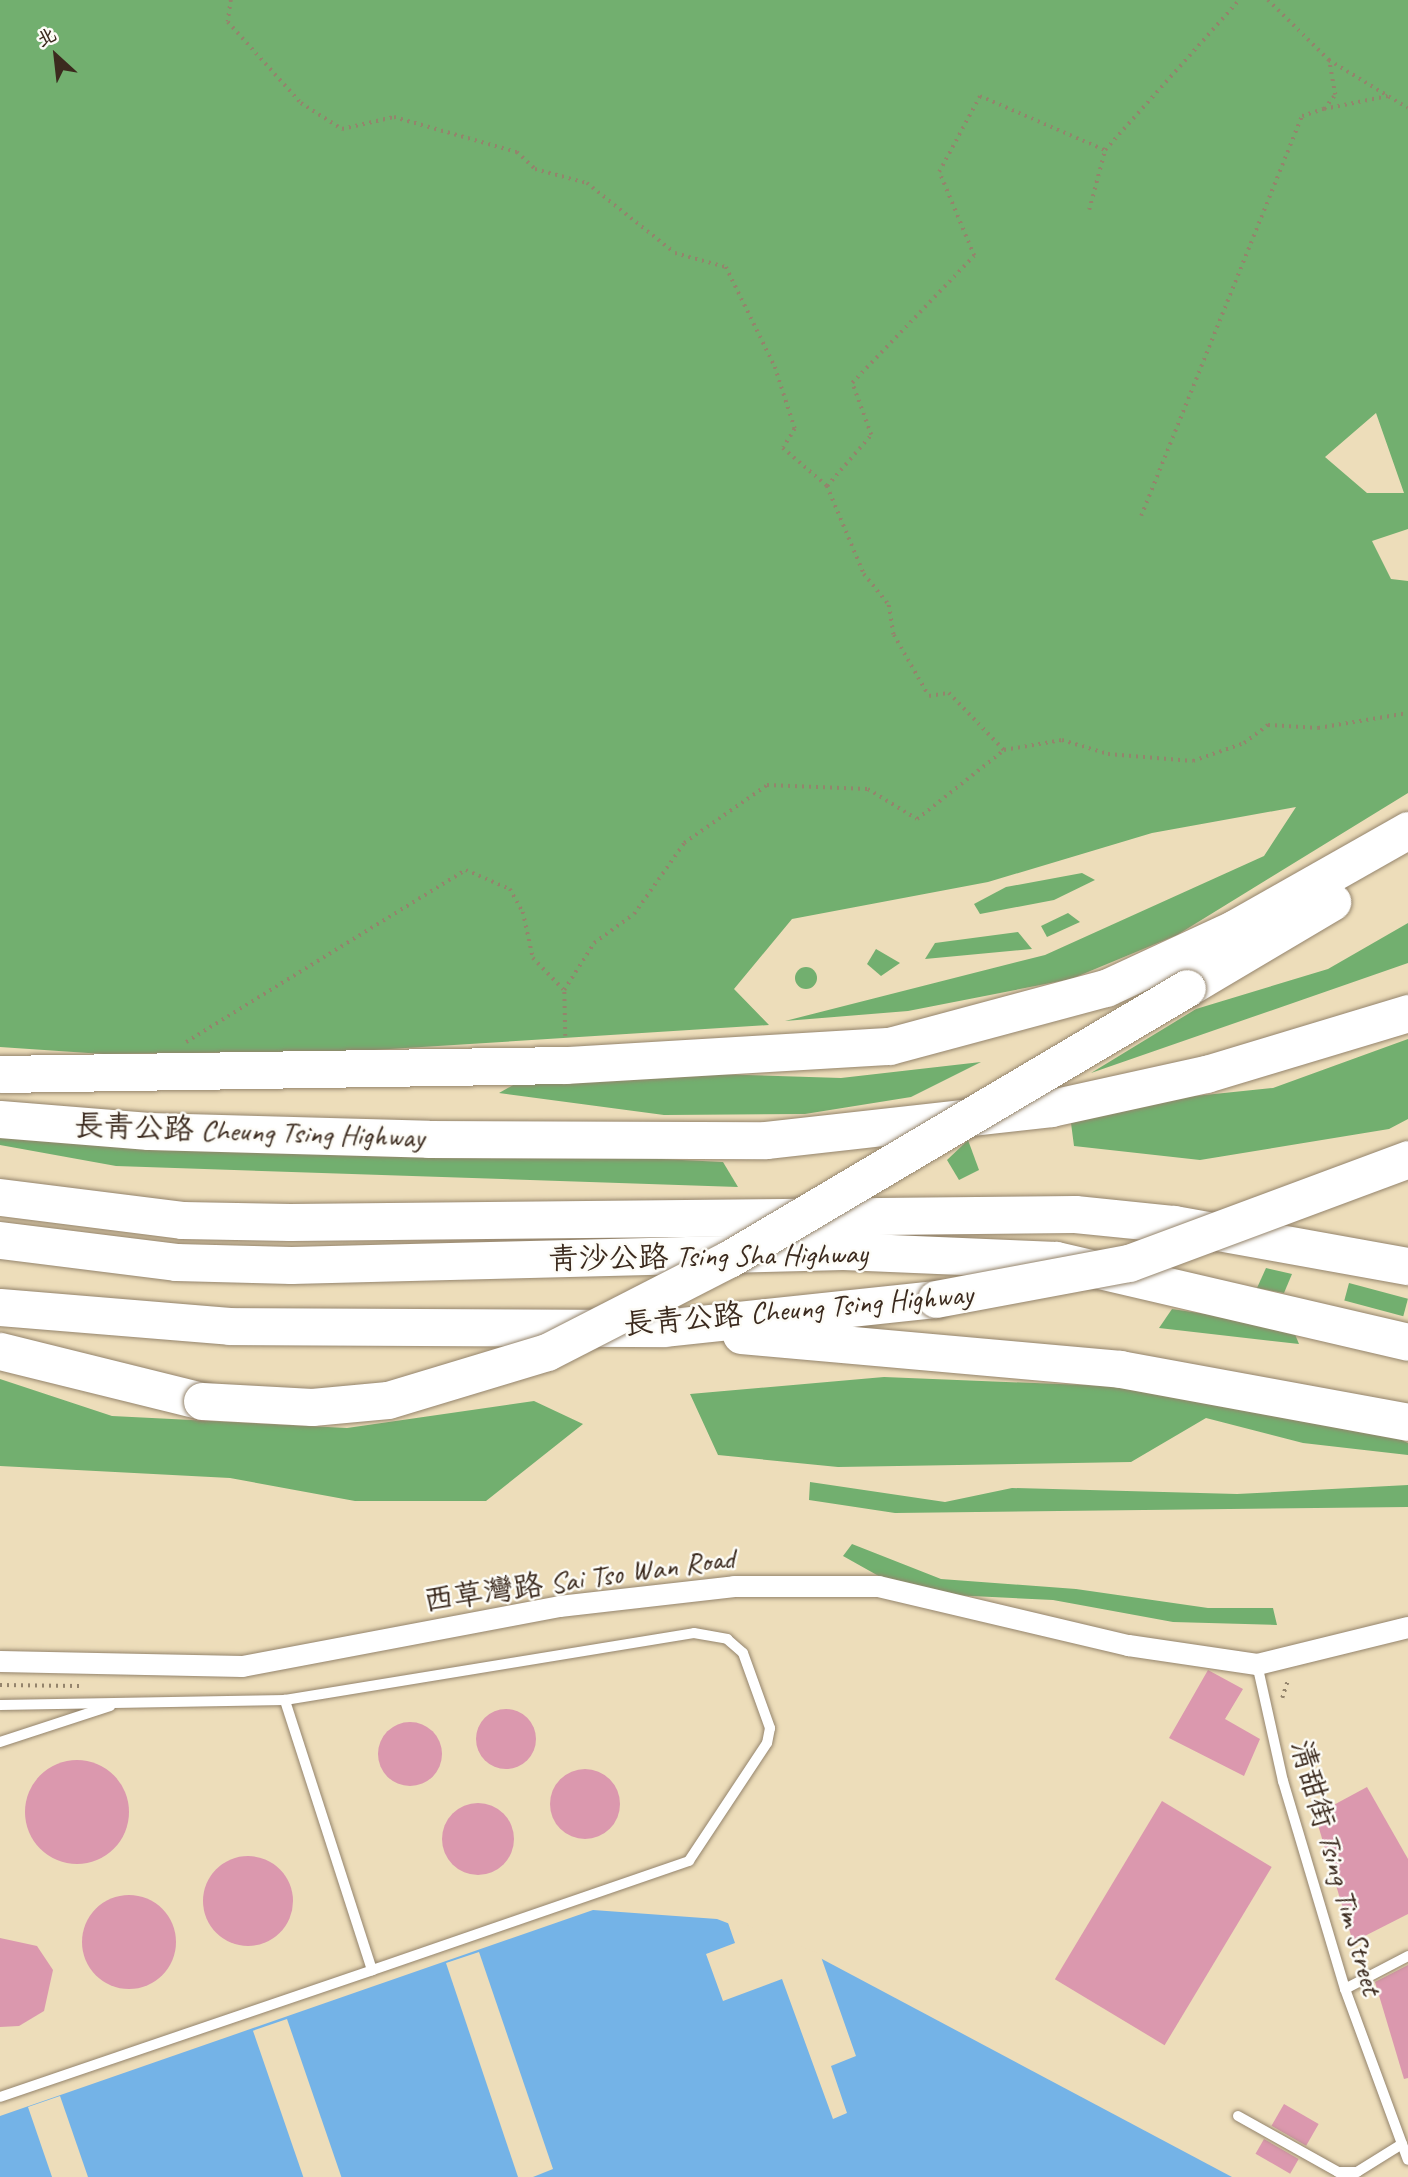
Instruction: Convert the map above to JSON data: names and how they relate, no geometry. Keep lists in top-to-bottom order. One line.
{"streets":{"highway":["長青公路 Cheung Tsing Highway","青沙公路 Tsing Sha Highway"],"street":["西草灣路 Sai Tso Wan Road"],"lane":["清甜街 Tsing Tim Street"]},"crossings":[["西草灣路 Sai Tso Wan Road","清甜街 Tsing Tim Street"]],"north":"top left"}
